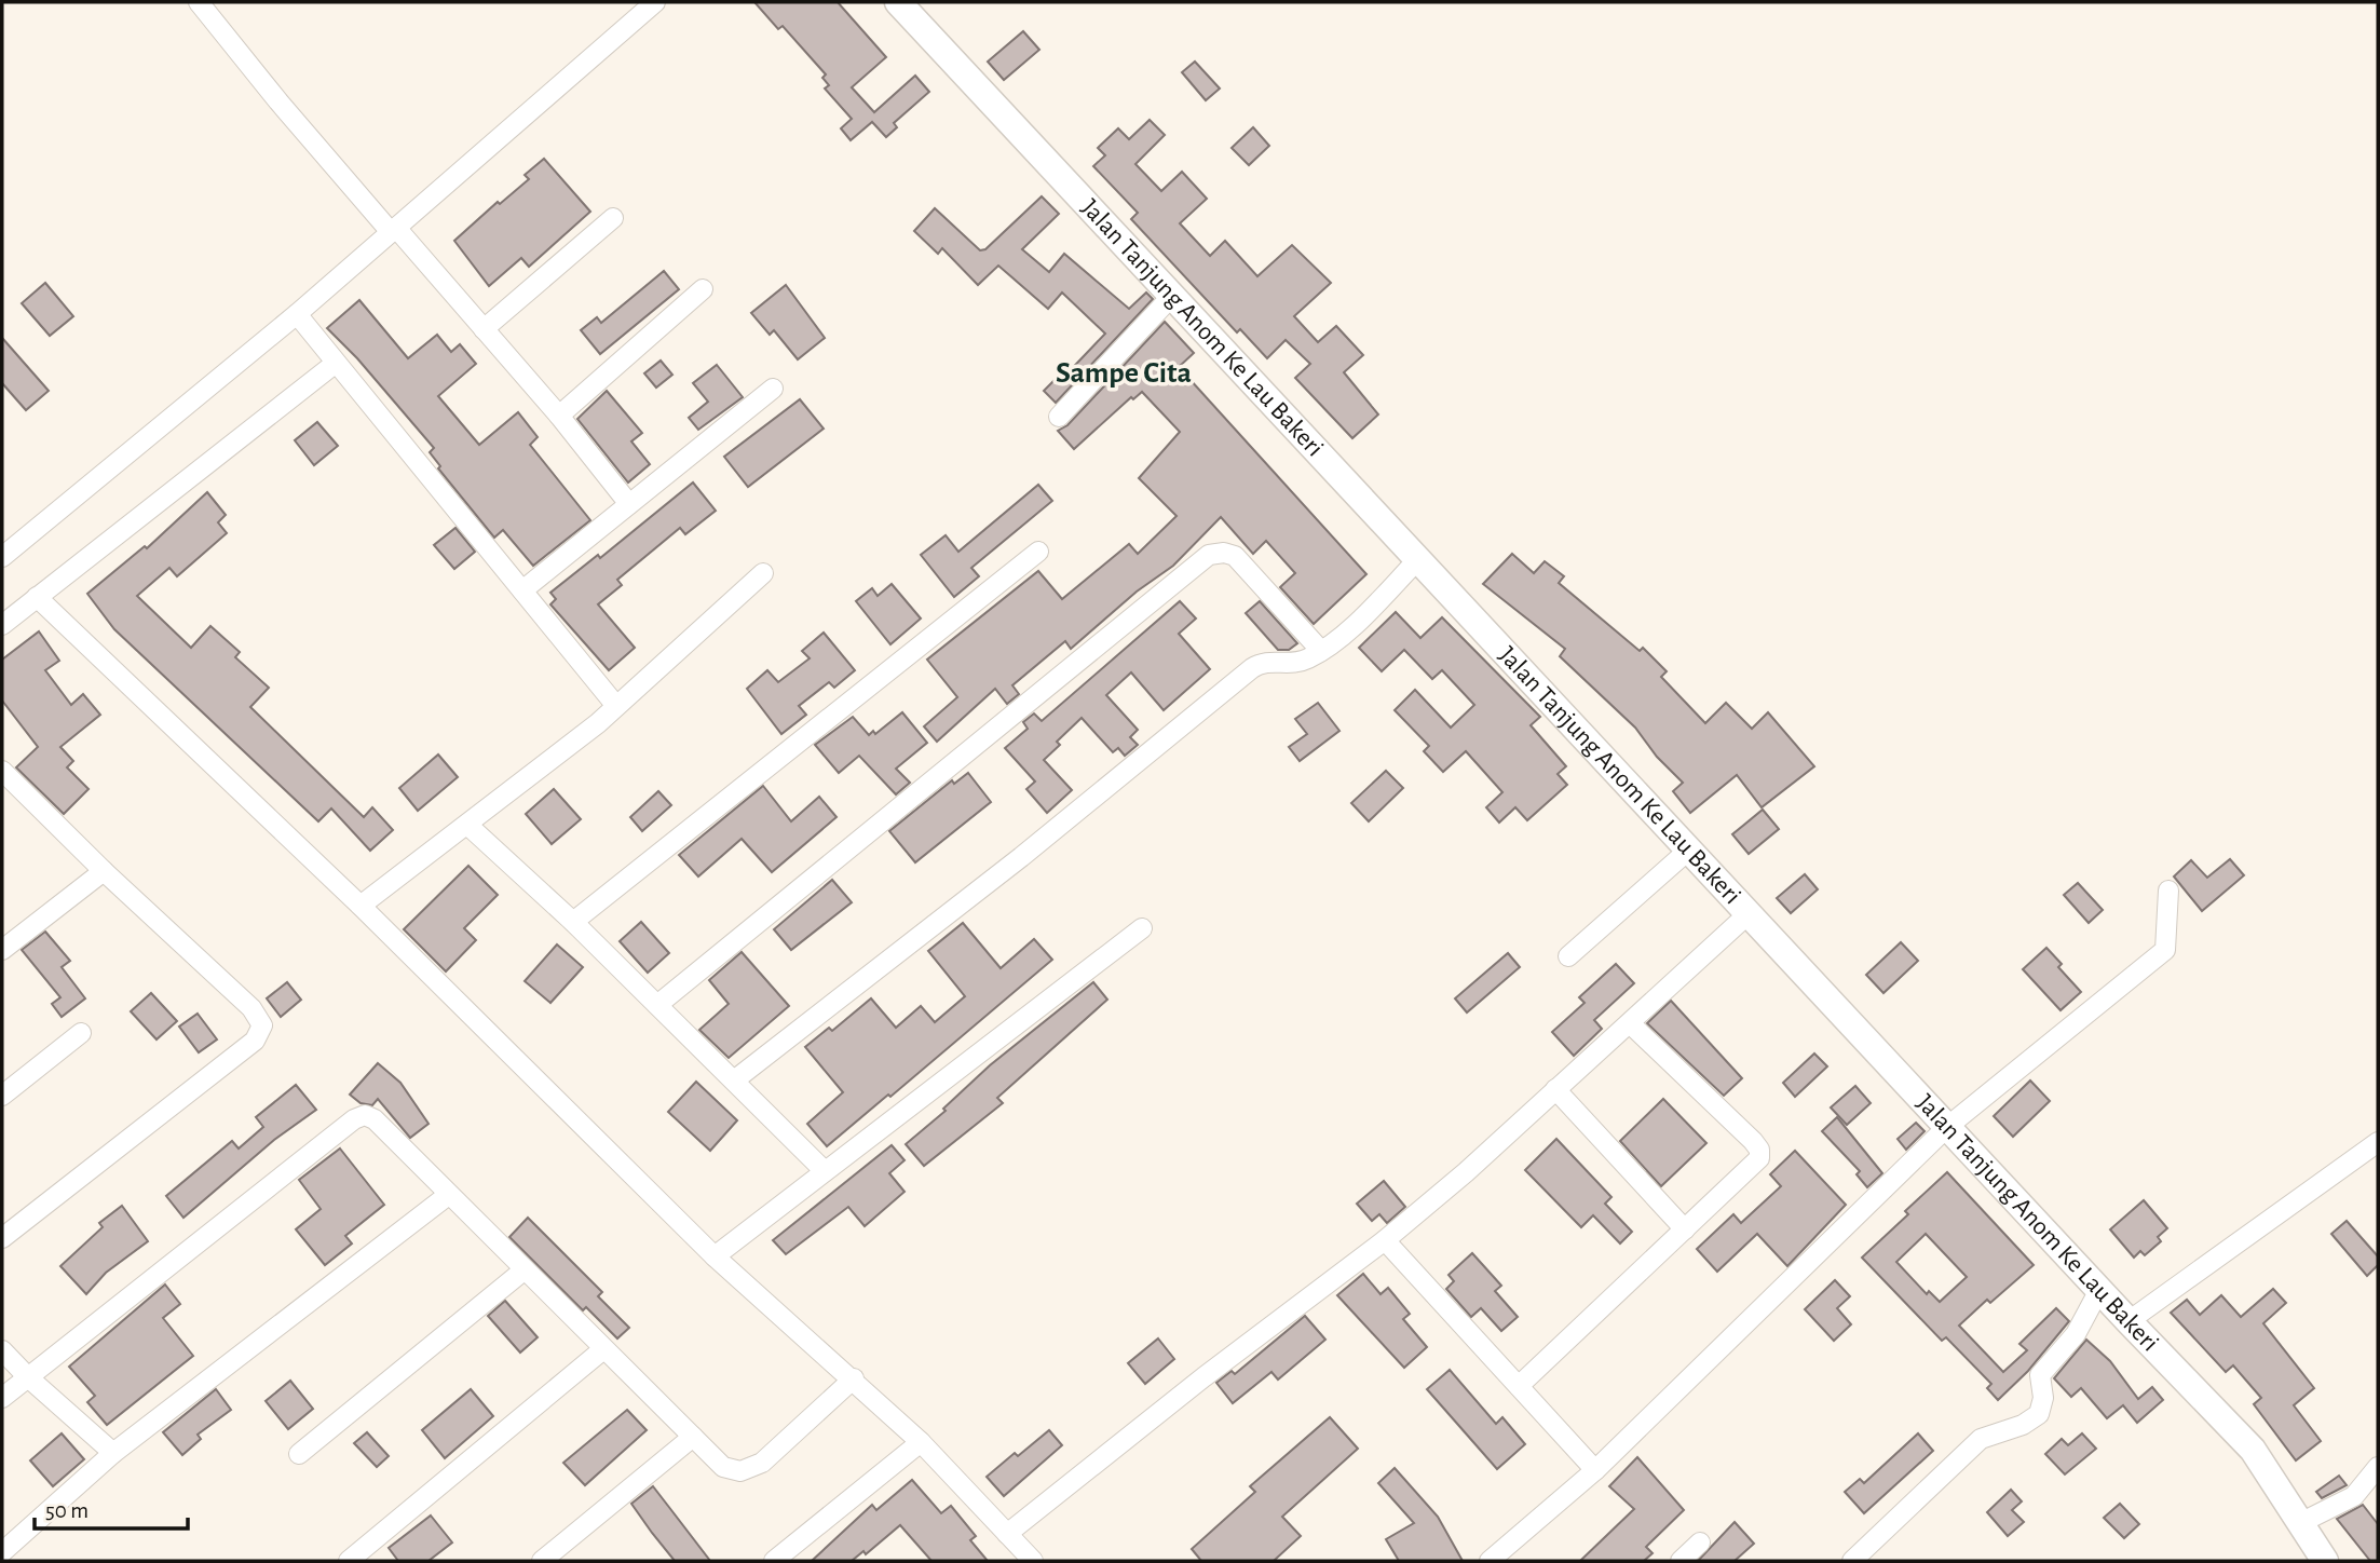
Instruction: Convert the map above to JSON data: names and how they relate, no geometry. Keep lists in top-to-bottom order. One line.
{"streets":{"main road":["Jalan Tanjung Anom Ke Lau Bakeri"]},"districts":["Sampe Cita"],"scale_bar":"50 m"}
